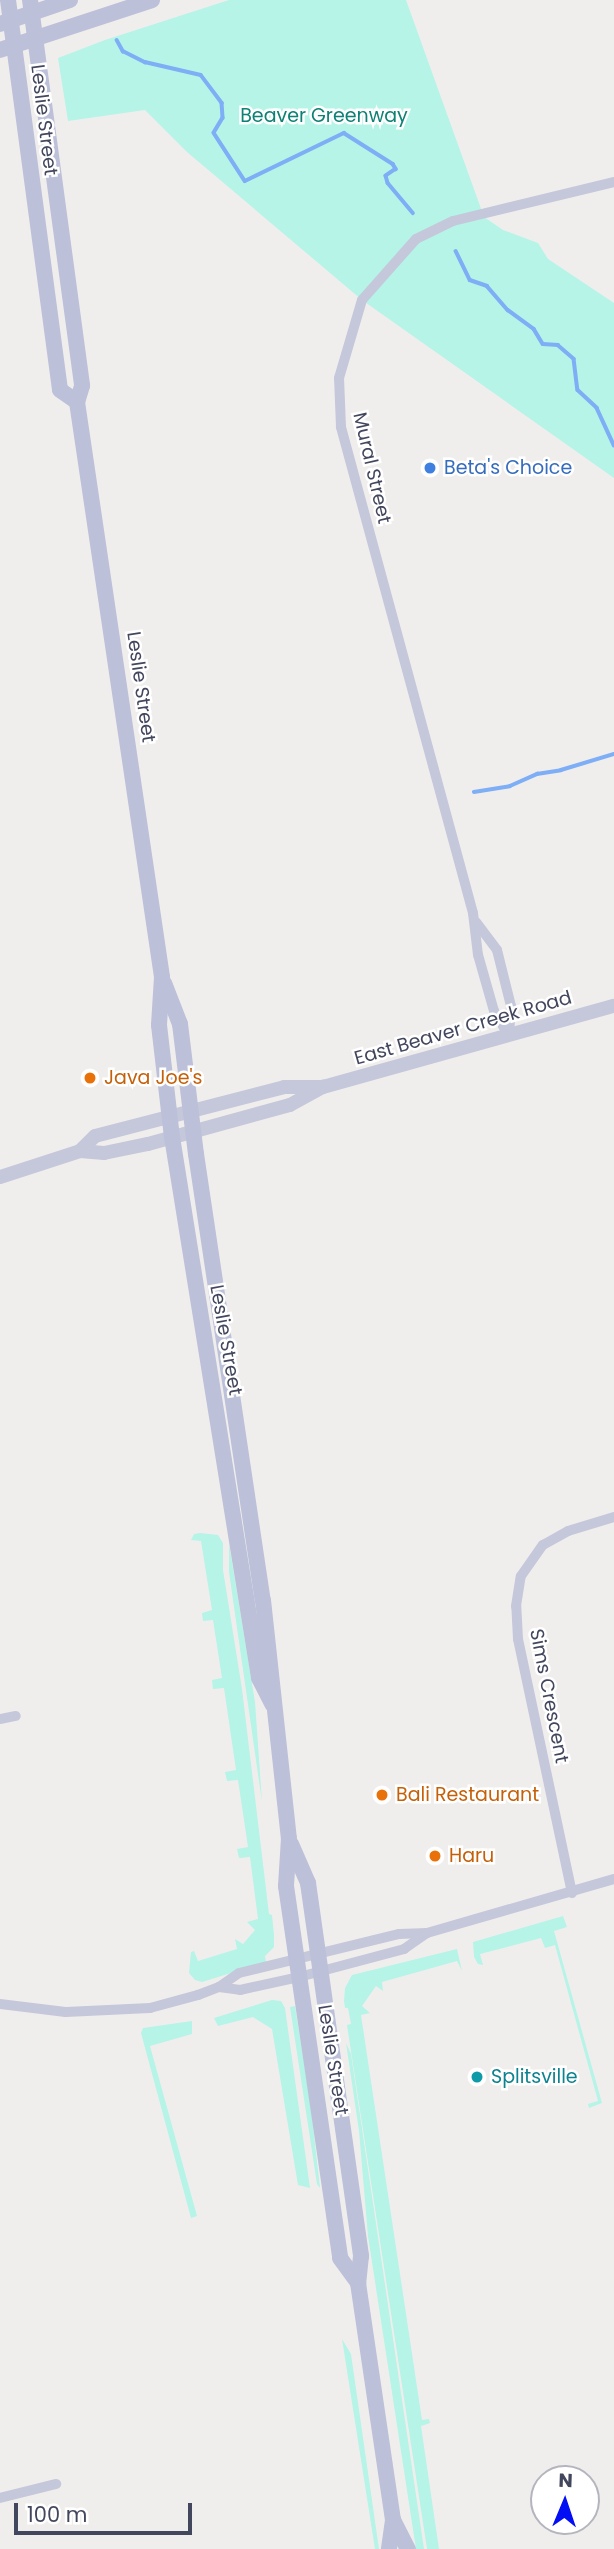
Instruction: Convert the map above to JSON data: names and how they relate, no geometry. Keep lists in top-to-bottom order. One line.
{"streets":{"main road":["Leslie Street"],"street":["Mural Street","East Beaver Creek Road","Sims Crescent"]},"crossings":[["Leslie Street","East Beaver Creek Road"],["Mural Street","East Beaver Creek Road"]],"parks":["Beaver Greenway"],"places":["Beta's Choice","Java Joe's","Bali Restaurant","Haru","Splitsville"],"scale_bar":"100 m","north":"top"}
